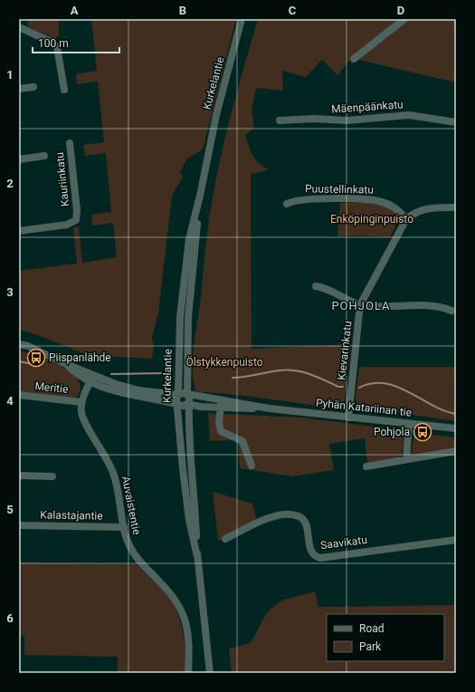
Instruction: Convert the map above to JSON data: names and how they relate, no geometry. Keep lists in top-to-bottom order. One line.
{"streets":{"street":["Kurkelantie","Mäenpäänkatu","Kauriinkatu","Puustellinkatu","Kievarinkatu","Meritie","Pyhän Katariinan tie","Auvaistentie","Kalastajantie","Saavikatu"]},"crossings":[["Kurkelantie","Pyhän Katariinan tie"],["Puustellinkatu","Kievarinkatu"],["Kievarinkatu","Pyhän Katariinan tie"],["Meritie","Auvaistentie"],["Auvaistentie","Kalastajantie"]],"districts":["POHJOLA"],"parks":["Enköpinginpuisto","Ölstykkenpuisto"],"places":{"bus stop":["Piispanlähde","Pohjola"]},"legend":["Road","Park"],"scale_bar":"100 m","grid":{"columns":["A","B","C","D"],"rows":["1","2","3","4","5","6"]}}
